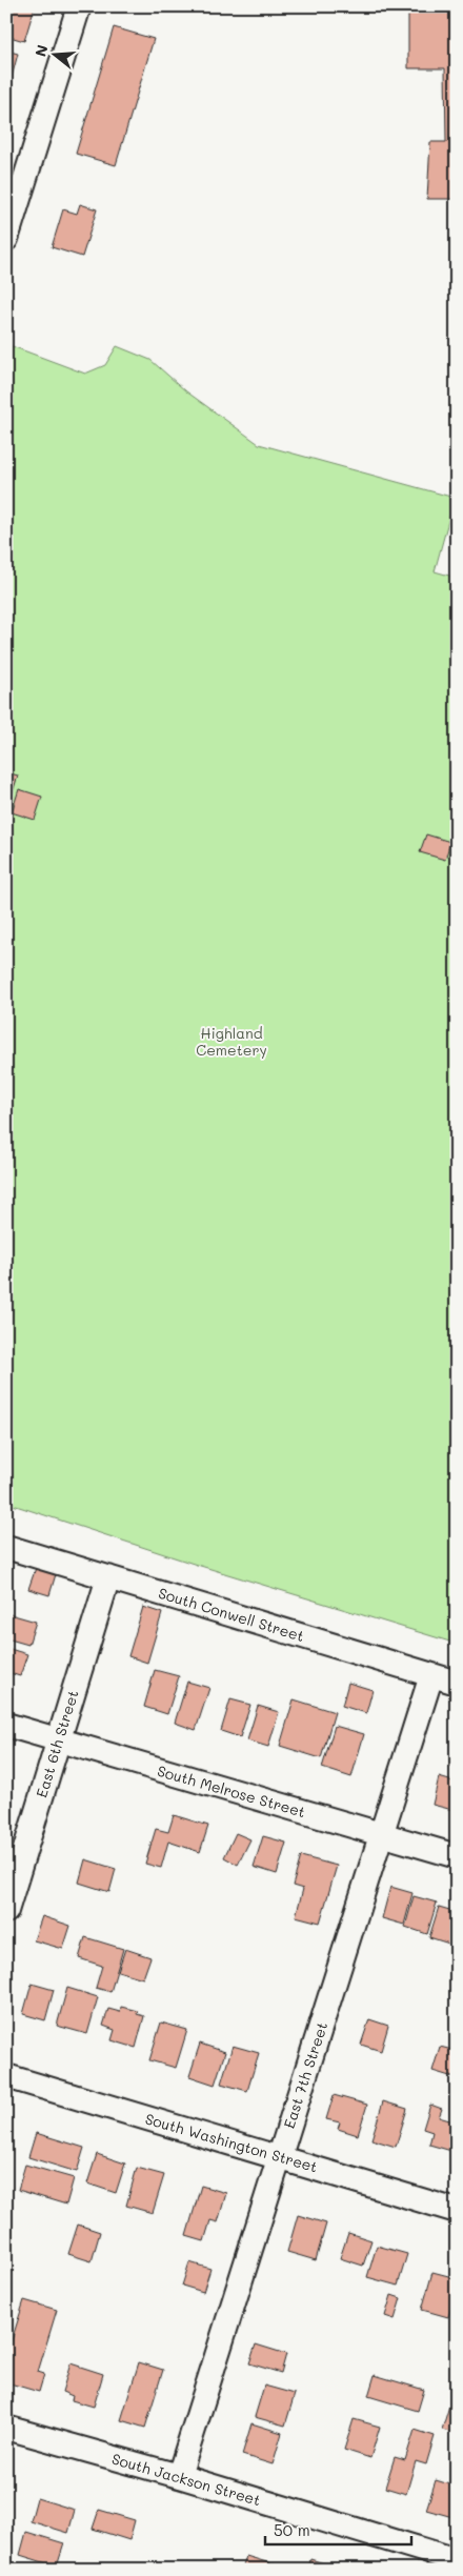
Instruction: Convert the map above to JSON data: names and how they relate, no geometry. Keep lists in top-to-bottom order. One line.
{"streets":{"street":["South Conwell Street","East 6th Street","South Melrose Street","East 7th Street","South Washington Street","South Jackson Street"]},"crossings":[["South Conwell Street","East 6th Street"],["South Conwell Street","East 7th Street"],["East 6th Street","South Melrose Street"],["South Melrose Street","East 7th Street"],["East 7th Street","South Washington Street"],["East 7th Street","South Jackson Street"]],"parks":["Highland Cemetery"],"scale_bar":"50 m","north":"left"}
